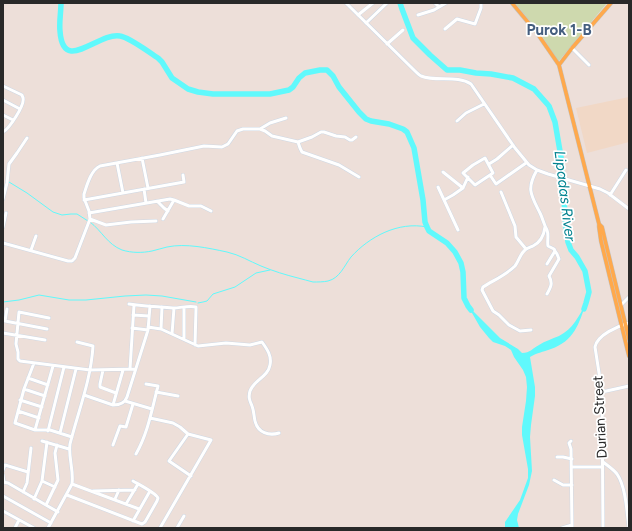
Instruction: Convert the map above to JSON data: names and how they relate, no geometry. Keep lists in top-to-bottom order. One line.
{"streets":{"street":["Durian Street"]},"districts":["Purok 1-B"],"water":["Lipadas River"]}
